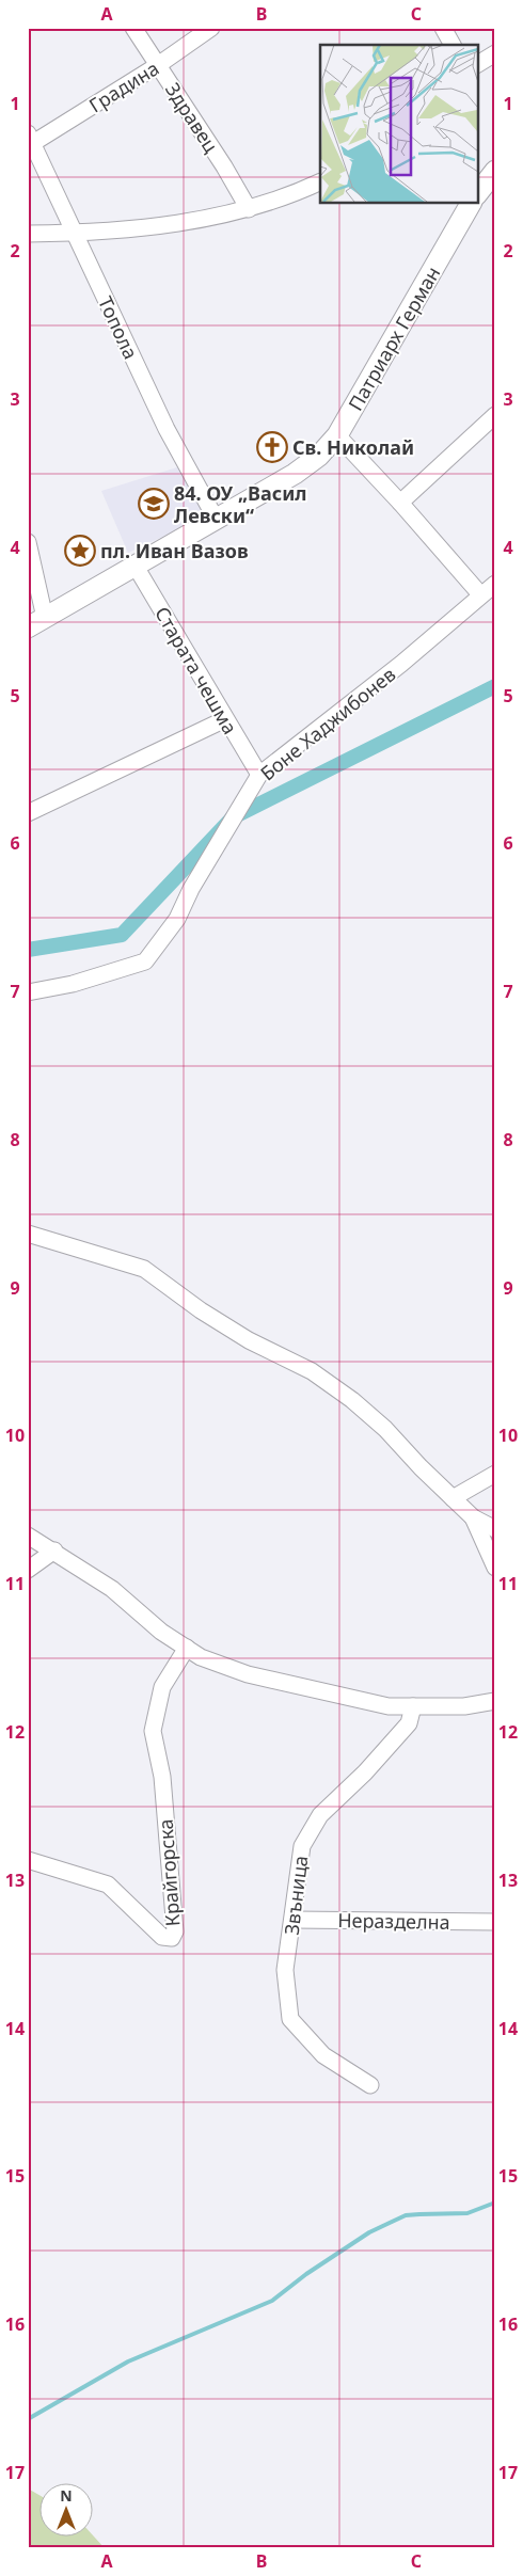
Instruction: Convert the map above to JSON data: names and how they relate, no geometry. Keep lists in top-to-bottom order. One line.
{"streets":{"street":["Градина","Здравец","Топола","Патриарх Герман","Старата чешма","Боне Хаджибонев","Крайгорска","Звъница","Неразделна"]},"crossings":[["Градина","Здравец"],["Градина","Топола"],["Топола","Патриарх Герман"],["Патриарх Герман","Старата чешма"],["Старата чешма","Боне Хаджибонев"],["Звъница","Неразделна"]],"places":{"church":["Св. Николай"],"school or university":["84. ОУ „Васил Левски“"],"place":["пл. Иван Вазов"]},"north":"top","grid":{"columns":["A","B","C"],"rows":["1","2","3","4","5","6","7","8","9","10","11","12","13","14","15","16","17"]}}
